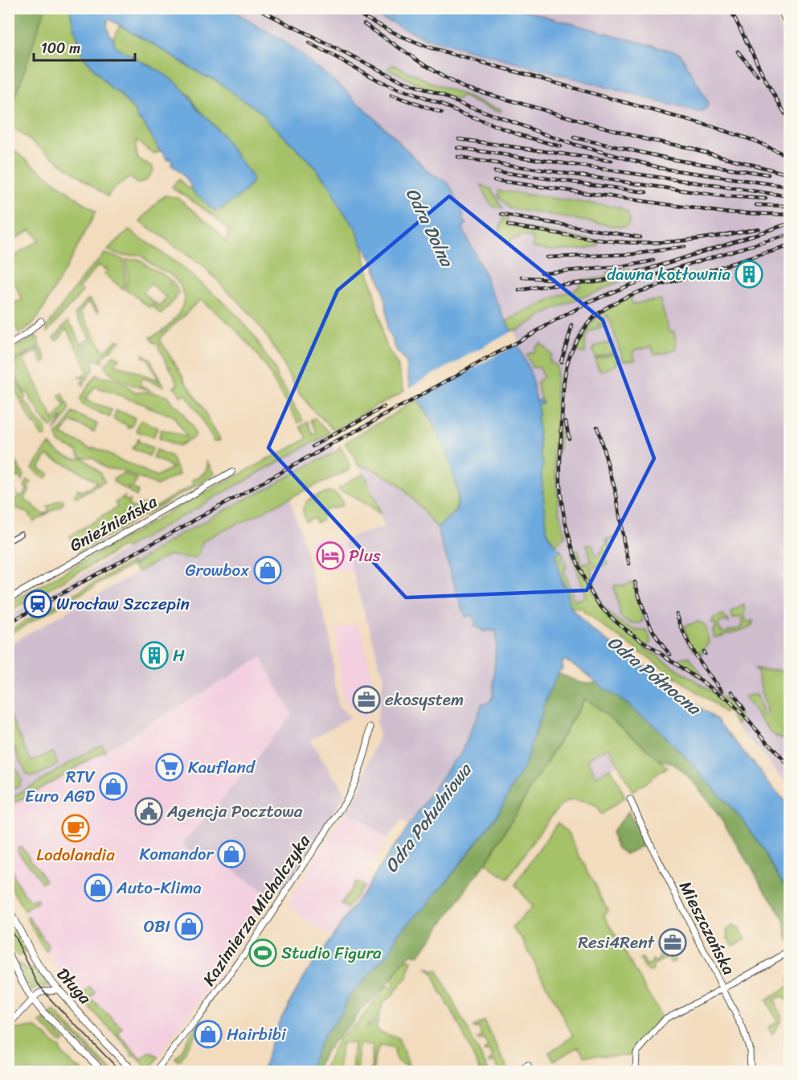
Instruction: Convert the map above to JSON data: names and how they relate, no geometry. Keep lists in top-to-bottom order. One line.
{"streets":{"street":["Gnieźnieńska","Kazimierza Michalczyka","Mieszczańska","Długa"]},"water":["Odra Dolna","Odra Północna","Odra Południowa"],"places":{"building":["dawna kotłownia","H"],"hotel":["Plus"],"shop":["Growbox","RTV Euro AGD","Komandor","Auto-Klima","OBI","Hairbibi"],"station":["Wrocław Szczepin"],"office":["ekosystem","Resi4Rent"],"supermarket":["Kaufland"],"public building":["Agencja Pocztowa"],"cafe":["Lodolandia"],"sports":["Studio Figura"]},"scale_bar":"100 m"}
